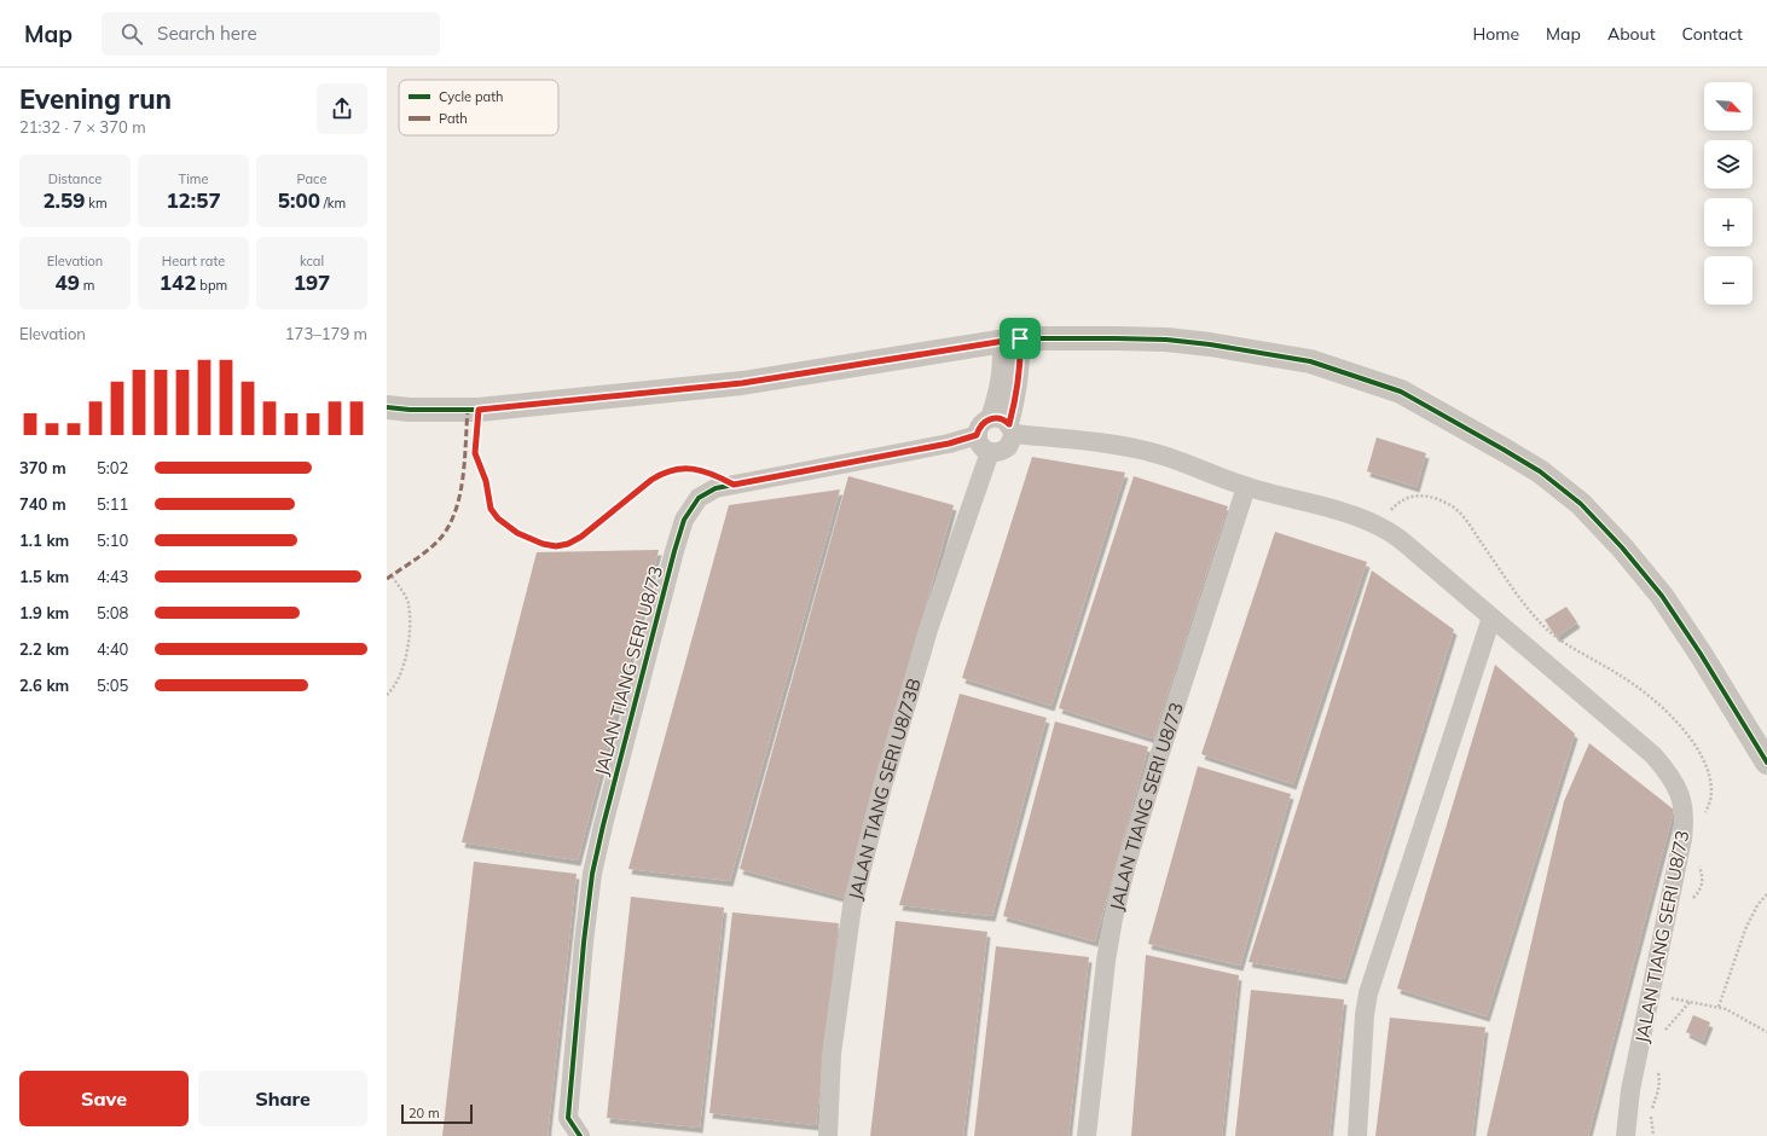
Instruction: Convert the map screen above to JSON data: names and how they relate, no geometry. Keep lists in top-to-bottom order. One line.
{"streets":{"street":["JALAN TIANG SERI U8/73","JALAN TIANG SERI U8/73B"]},"crossings":[["JALAN TIANG SERI U8/73","JALAN TIANG SERI U8/73B"]],"legend":["Cycle path","Path"],"scale_bar":"20 m","north":"bottom right","page":{"header":"Map","search":"Search here","nav":["Home","Map","About","Contact"],"heading":["Evening run","21:32 · 7 × 370 m"],"map_buttons":["+","−"],"stats":[["Distance","2.59 km"],["Time","12:57"],["Pace","5:00 /km"],["Elevation","49 m"],["Heart rate","142 bpm"],["kcal","197"]],"chart":["Elevation","173–179 m"],"list":[{"name":"370 m","note":"5:02"},{"name":"740 m","note":"5:11"},{"name":"1.1 km","note":"5:10"},{"name":"1.5 km","note":"4:43"},{"name":"1.9 km","note":"5:08"},{"name":"2.2 km","note":"4:40"},{"name":"2.6 km","note":"5:05"}],"buttons":["Save","Share"],"scale":"20 m"}}
